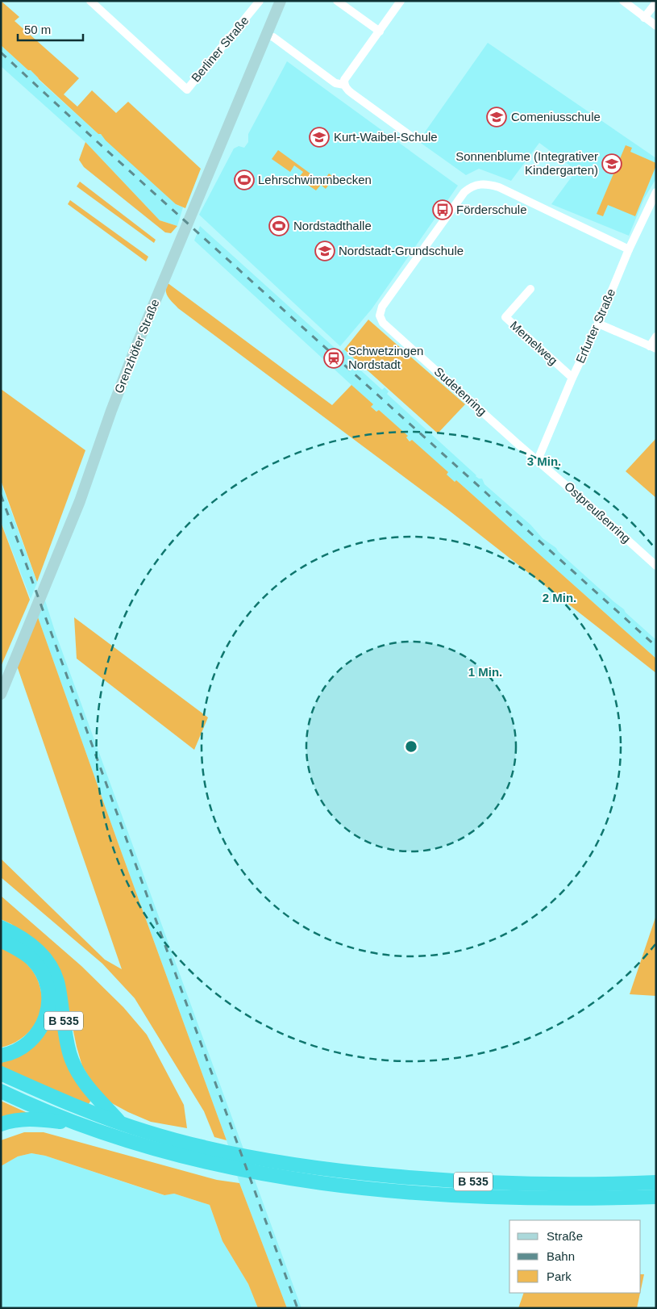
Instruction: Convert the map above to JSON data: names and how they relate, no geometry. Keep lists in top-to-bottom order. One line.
{"streets":{"highway":["B 535"],"street":["Berliner Straße","Erfurter Straße","Memelweg","Grenzhöfer Straße","Sudetenring","Ostpreußenring"]},"crossings":[["Erfurter Straße","Memelweg"],["Erfurter Straße","Sudetenring"],["Erfurter Straße","Ostpreußenring"],["Sudetenring","Ostpreußenring"]],"places":{"school or university":["Comeniusschule","Kurt-Waibel-Schule","Sonnenblume (Integrativer Kindergarten)","Nordstadt-Grundschule"],"sports":["Lehrschwimmbecken","Nordstadthalle"],"bus stop":["Förderschule"],"station":["Schwetzingen Nordstadt"]},"legend":["Straße","Bahn","Park"],"scale_bar":"50 m","rings":["3 Min.","2 Min.","1 Min."]}
